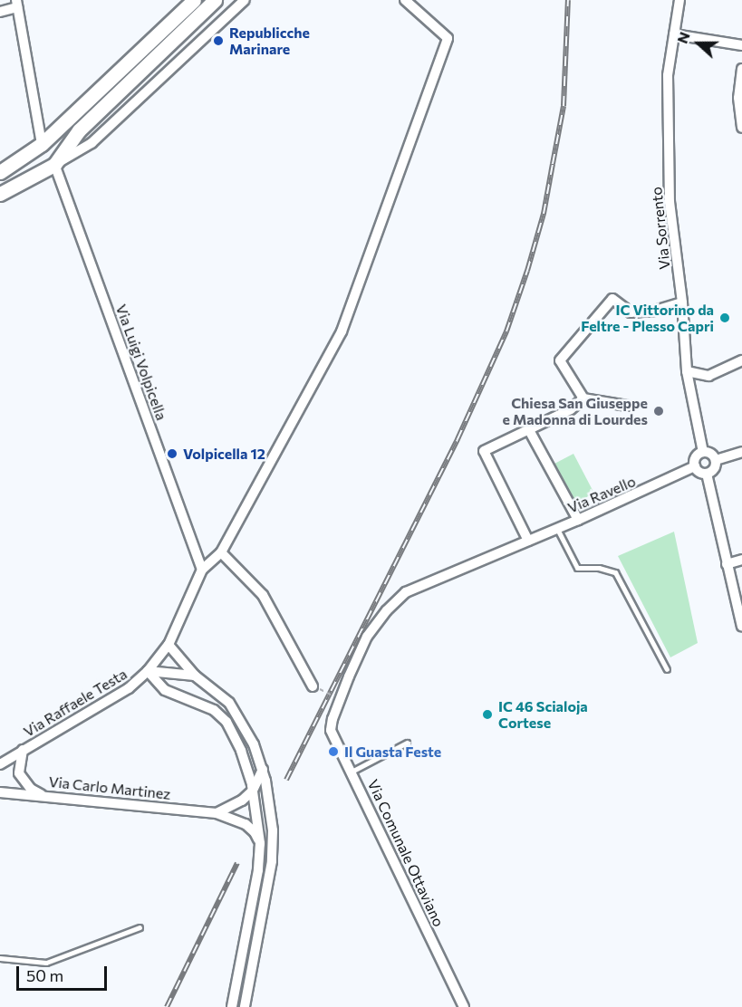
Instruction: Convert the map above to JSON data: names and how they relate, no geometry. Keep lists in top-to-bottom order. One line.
{"streets":{"street":["Via Sorrento","Via Luigi Volpicella","Via Ravello","Via Raffaele Testa","Via Carlo Martinez","Via Comunale Ottaviano"]},"crossings":[["Via Sorrento","Via Ravello"],["Via Luigi Volpicella","Via Raffaele Testa"],["Via Ravello","Via Comunale Ottaviano"]],"places":["Republicche Marinare","IC Vittorino da Feltre - Plesso Capri","Chiesa San Giuseppe e Madonna di Lourdes","Volpicella 12","IC 46 Scialoja Cortese","Il Guasta Feste"],"scale_bar":"50 m","north":"left"}
